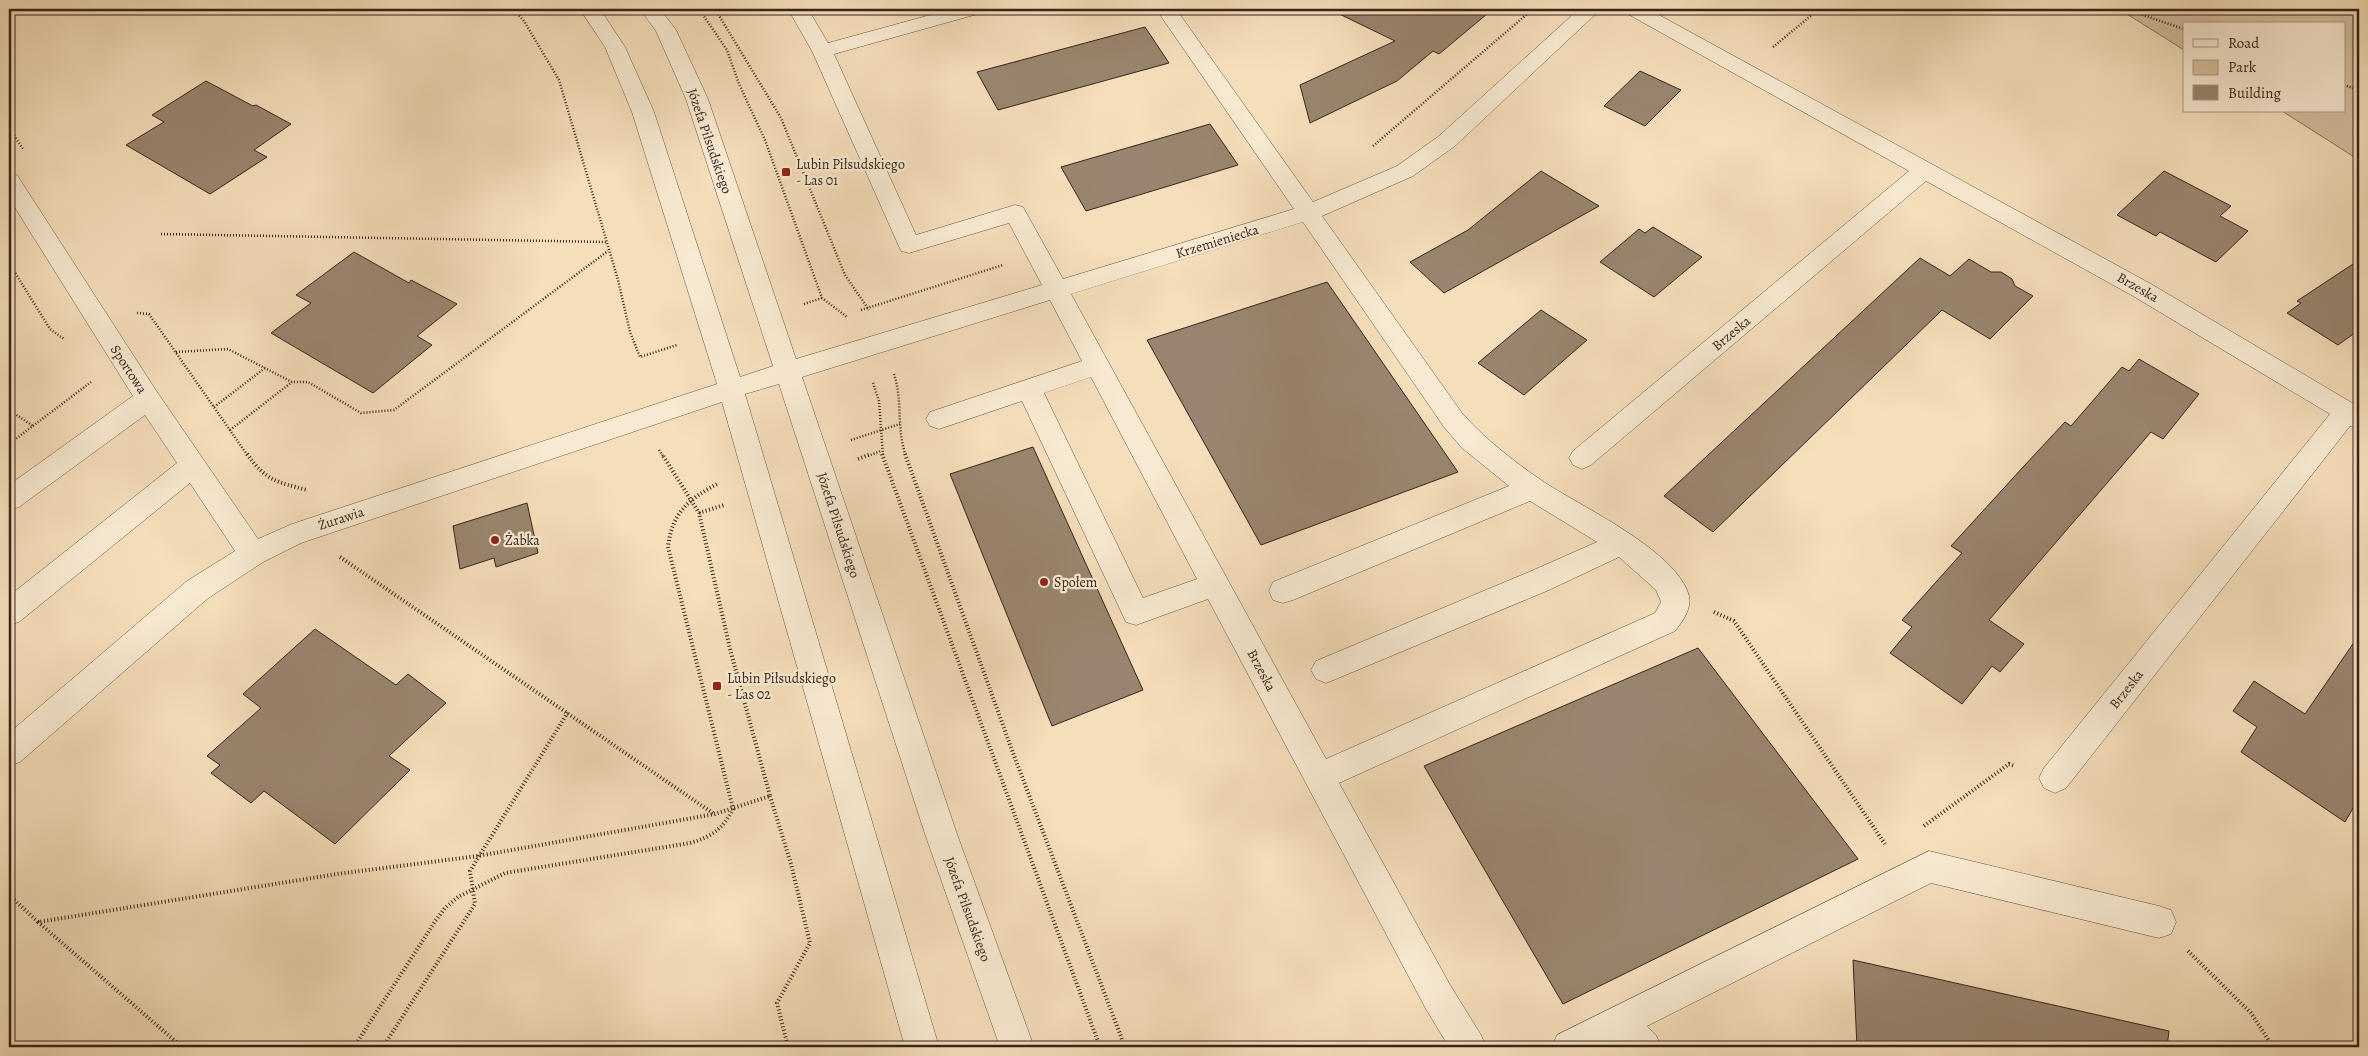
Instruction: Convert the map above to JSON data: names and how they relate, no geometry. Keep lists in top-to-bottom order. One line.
{"streets":{"street":["Józefa Piłsudskiego","Krzemieniecka","Brzeska","Sportowa","Żurawia"]},"crossings":[["Józefa Piłsudskiego","Krzemieniecka"],["Józefa Piłsudskiego","Żurawia"],["Krzemieniecka","Brzeska"],["Krzemieniecka","Żurawia"],["Sportowa","Żurawia"]],"places":{"transit":["Lubin Piłsudskiego - Las 01","Lubin Piłsudskiego - Las 02"],"other":["Żabka","Społem"]},"legend":["Road","Park","Building"]}
